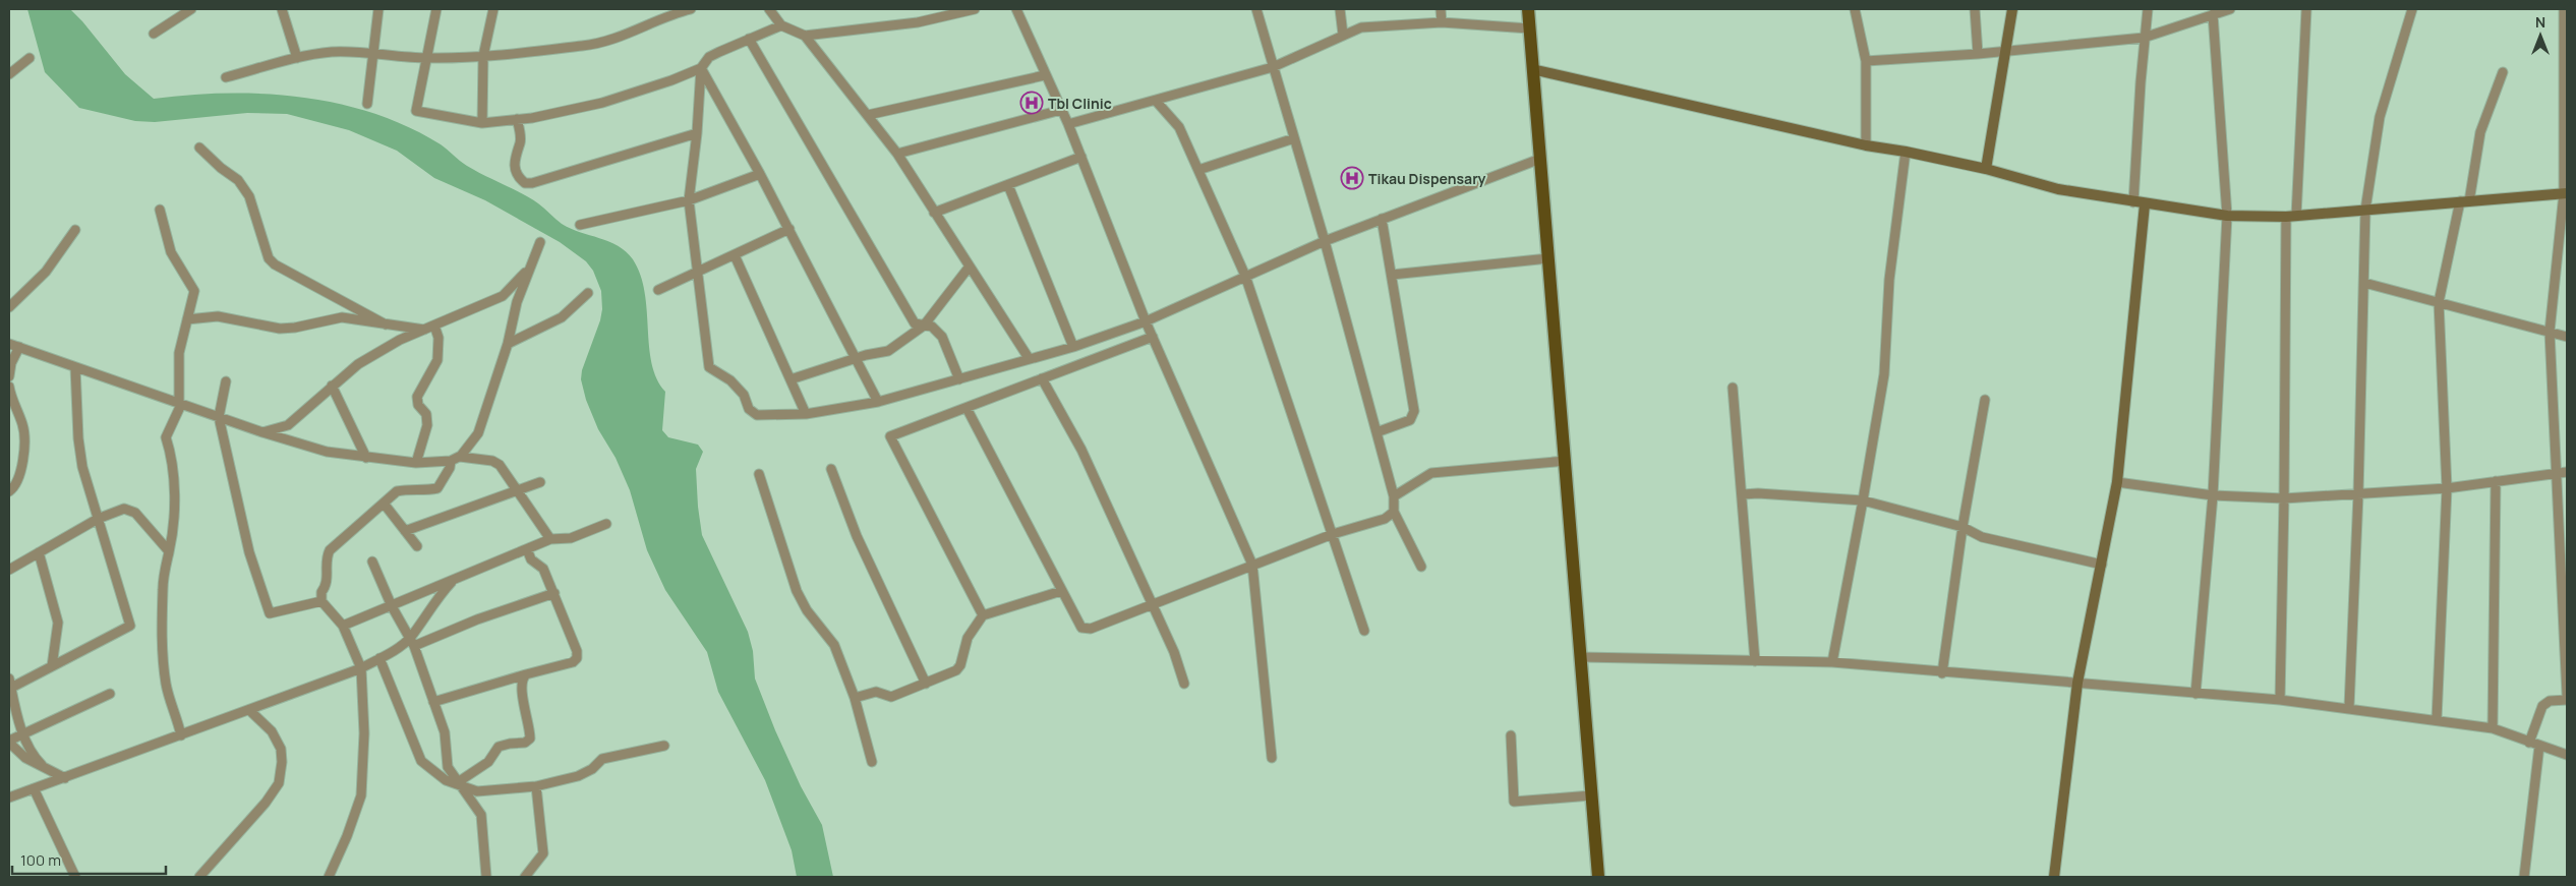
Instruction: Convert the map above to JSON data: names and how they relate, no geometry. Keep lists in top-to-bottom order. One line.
{"places":{"hospital":["Tbl Clinic","Tikau Dispensary"]},"scale_bar":"100 m","north":"top"}
